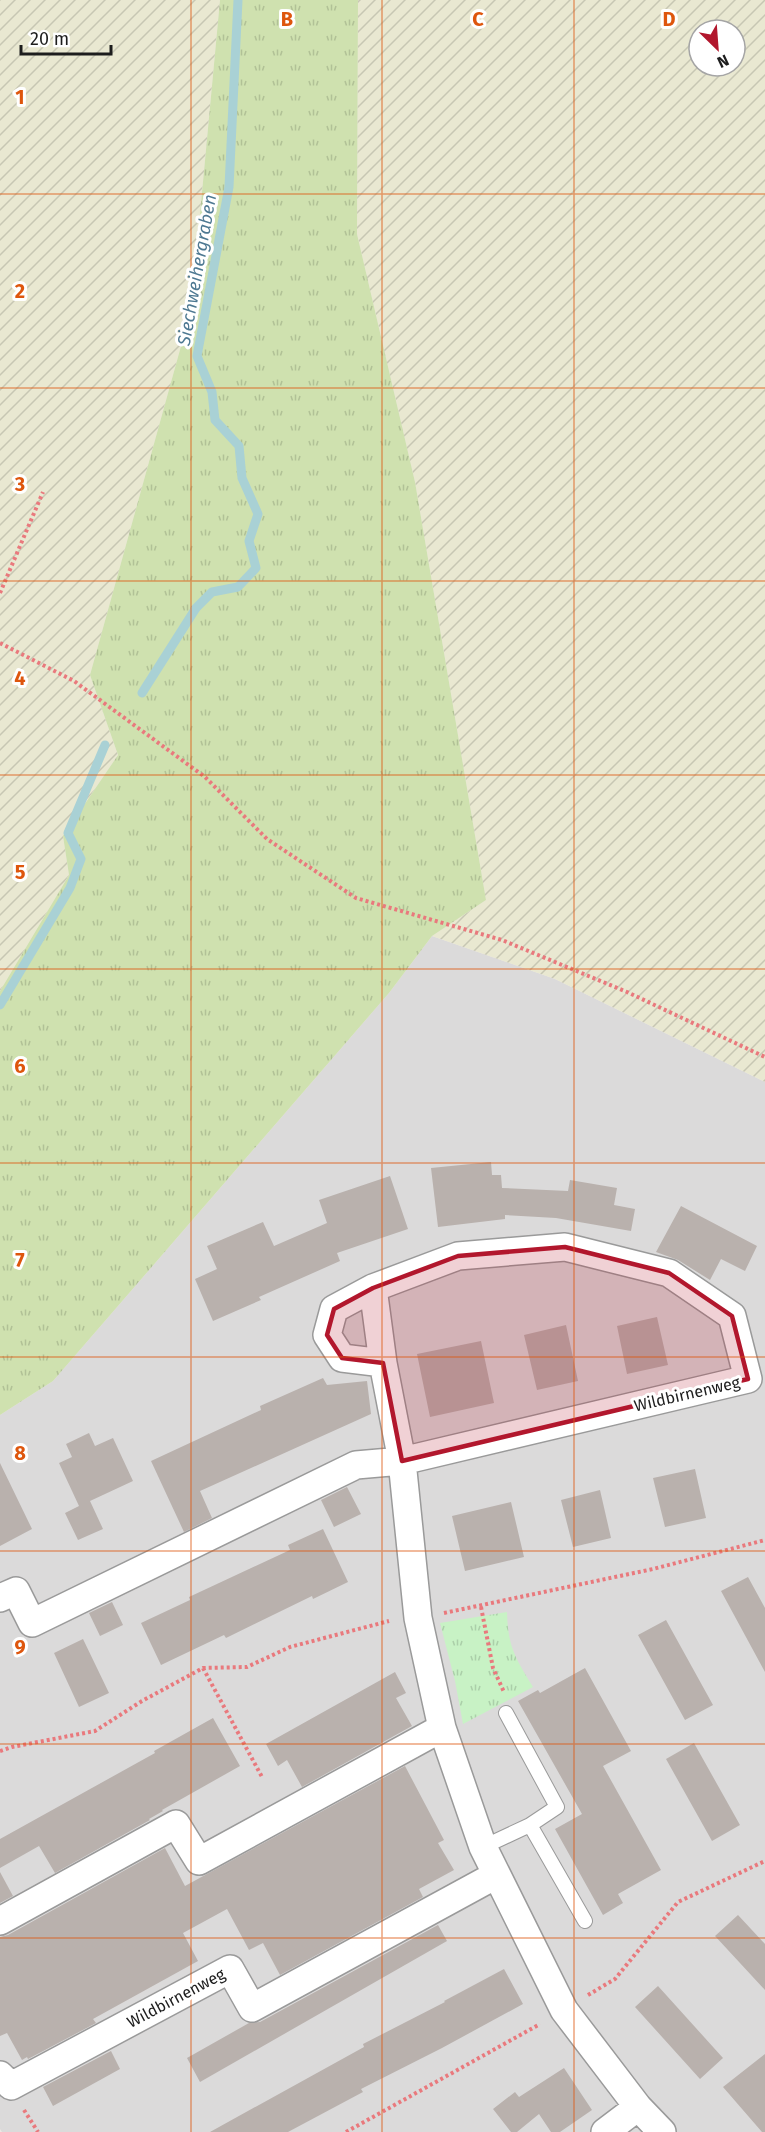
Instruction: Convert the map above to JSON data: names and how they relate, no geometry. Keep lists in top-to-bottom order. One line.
{"streets":{"street":["Wildbirnenweg"]},"water":["Siechweihergraben"],"scale_bar":"20 m","north":"bottom right","grid":{"columns":["B","C","D"],"rows":["1","2","3","4","5","6","7","8","9"]}}
